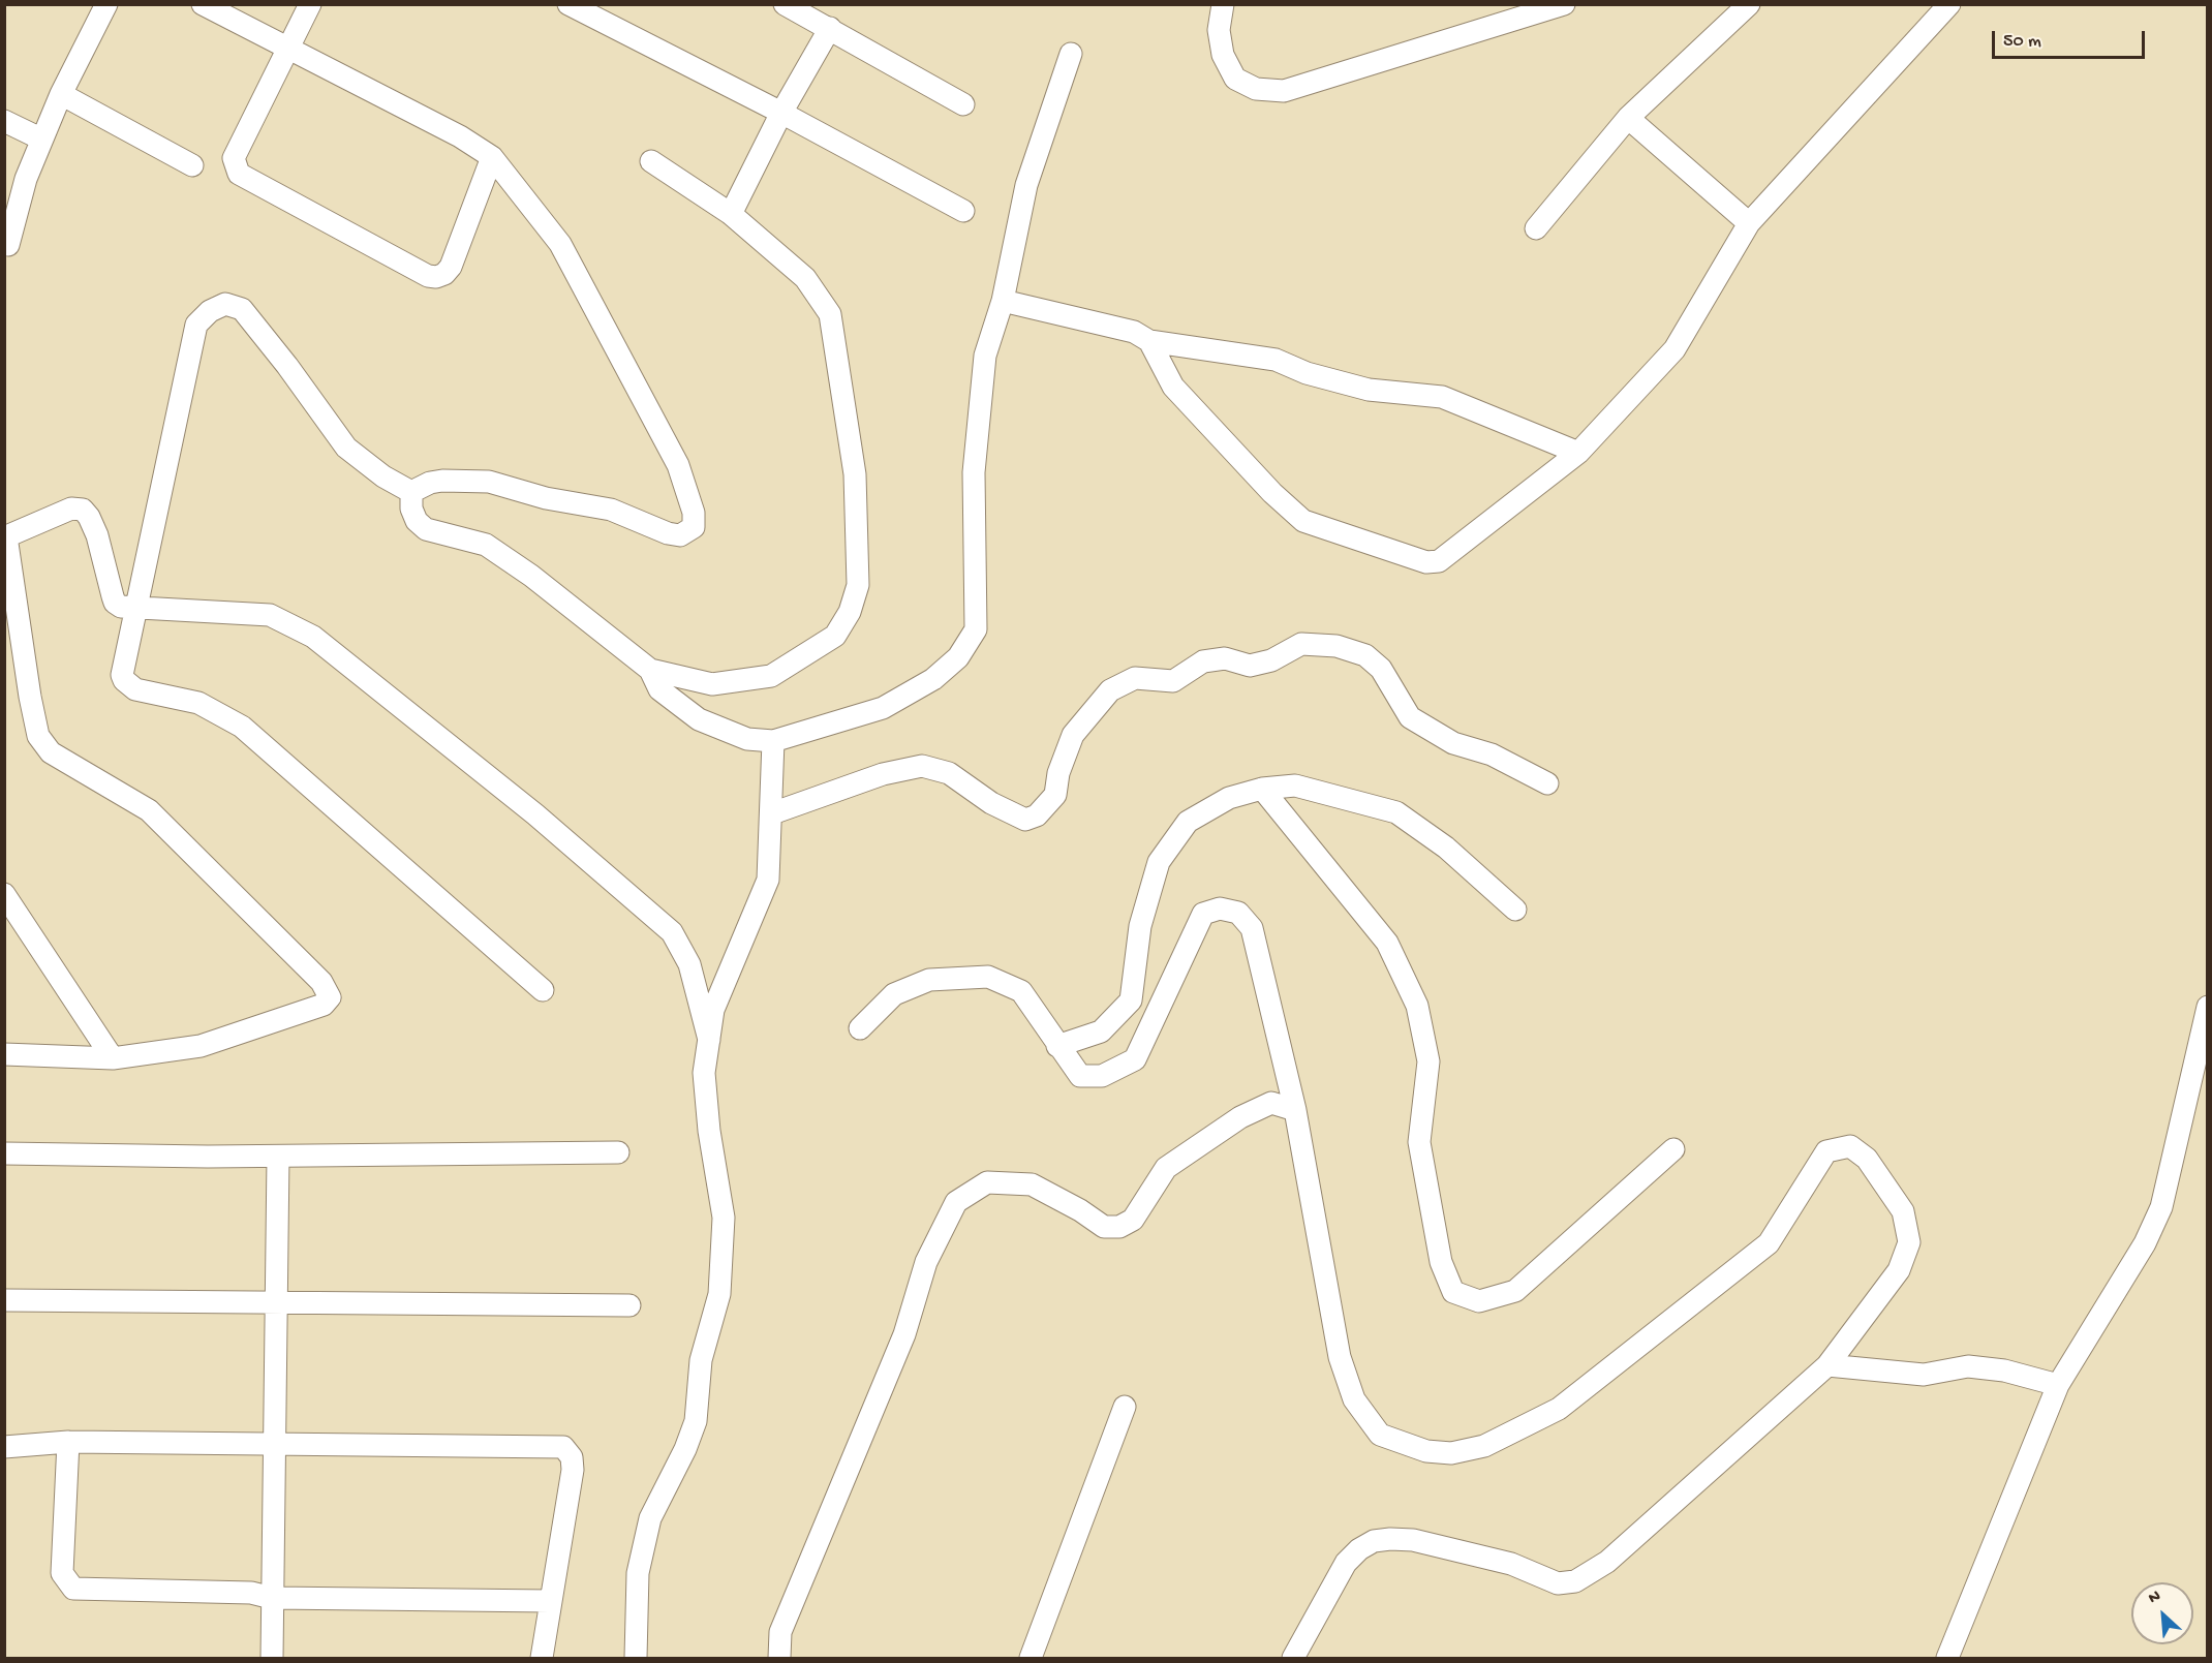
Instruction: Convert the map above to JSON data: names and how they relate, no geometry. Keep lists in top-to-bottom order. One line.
{"scale_bar":"50 m","north":"top left"}
